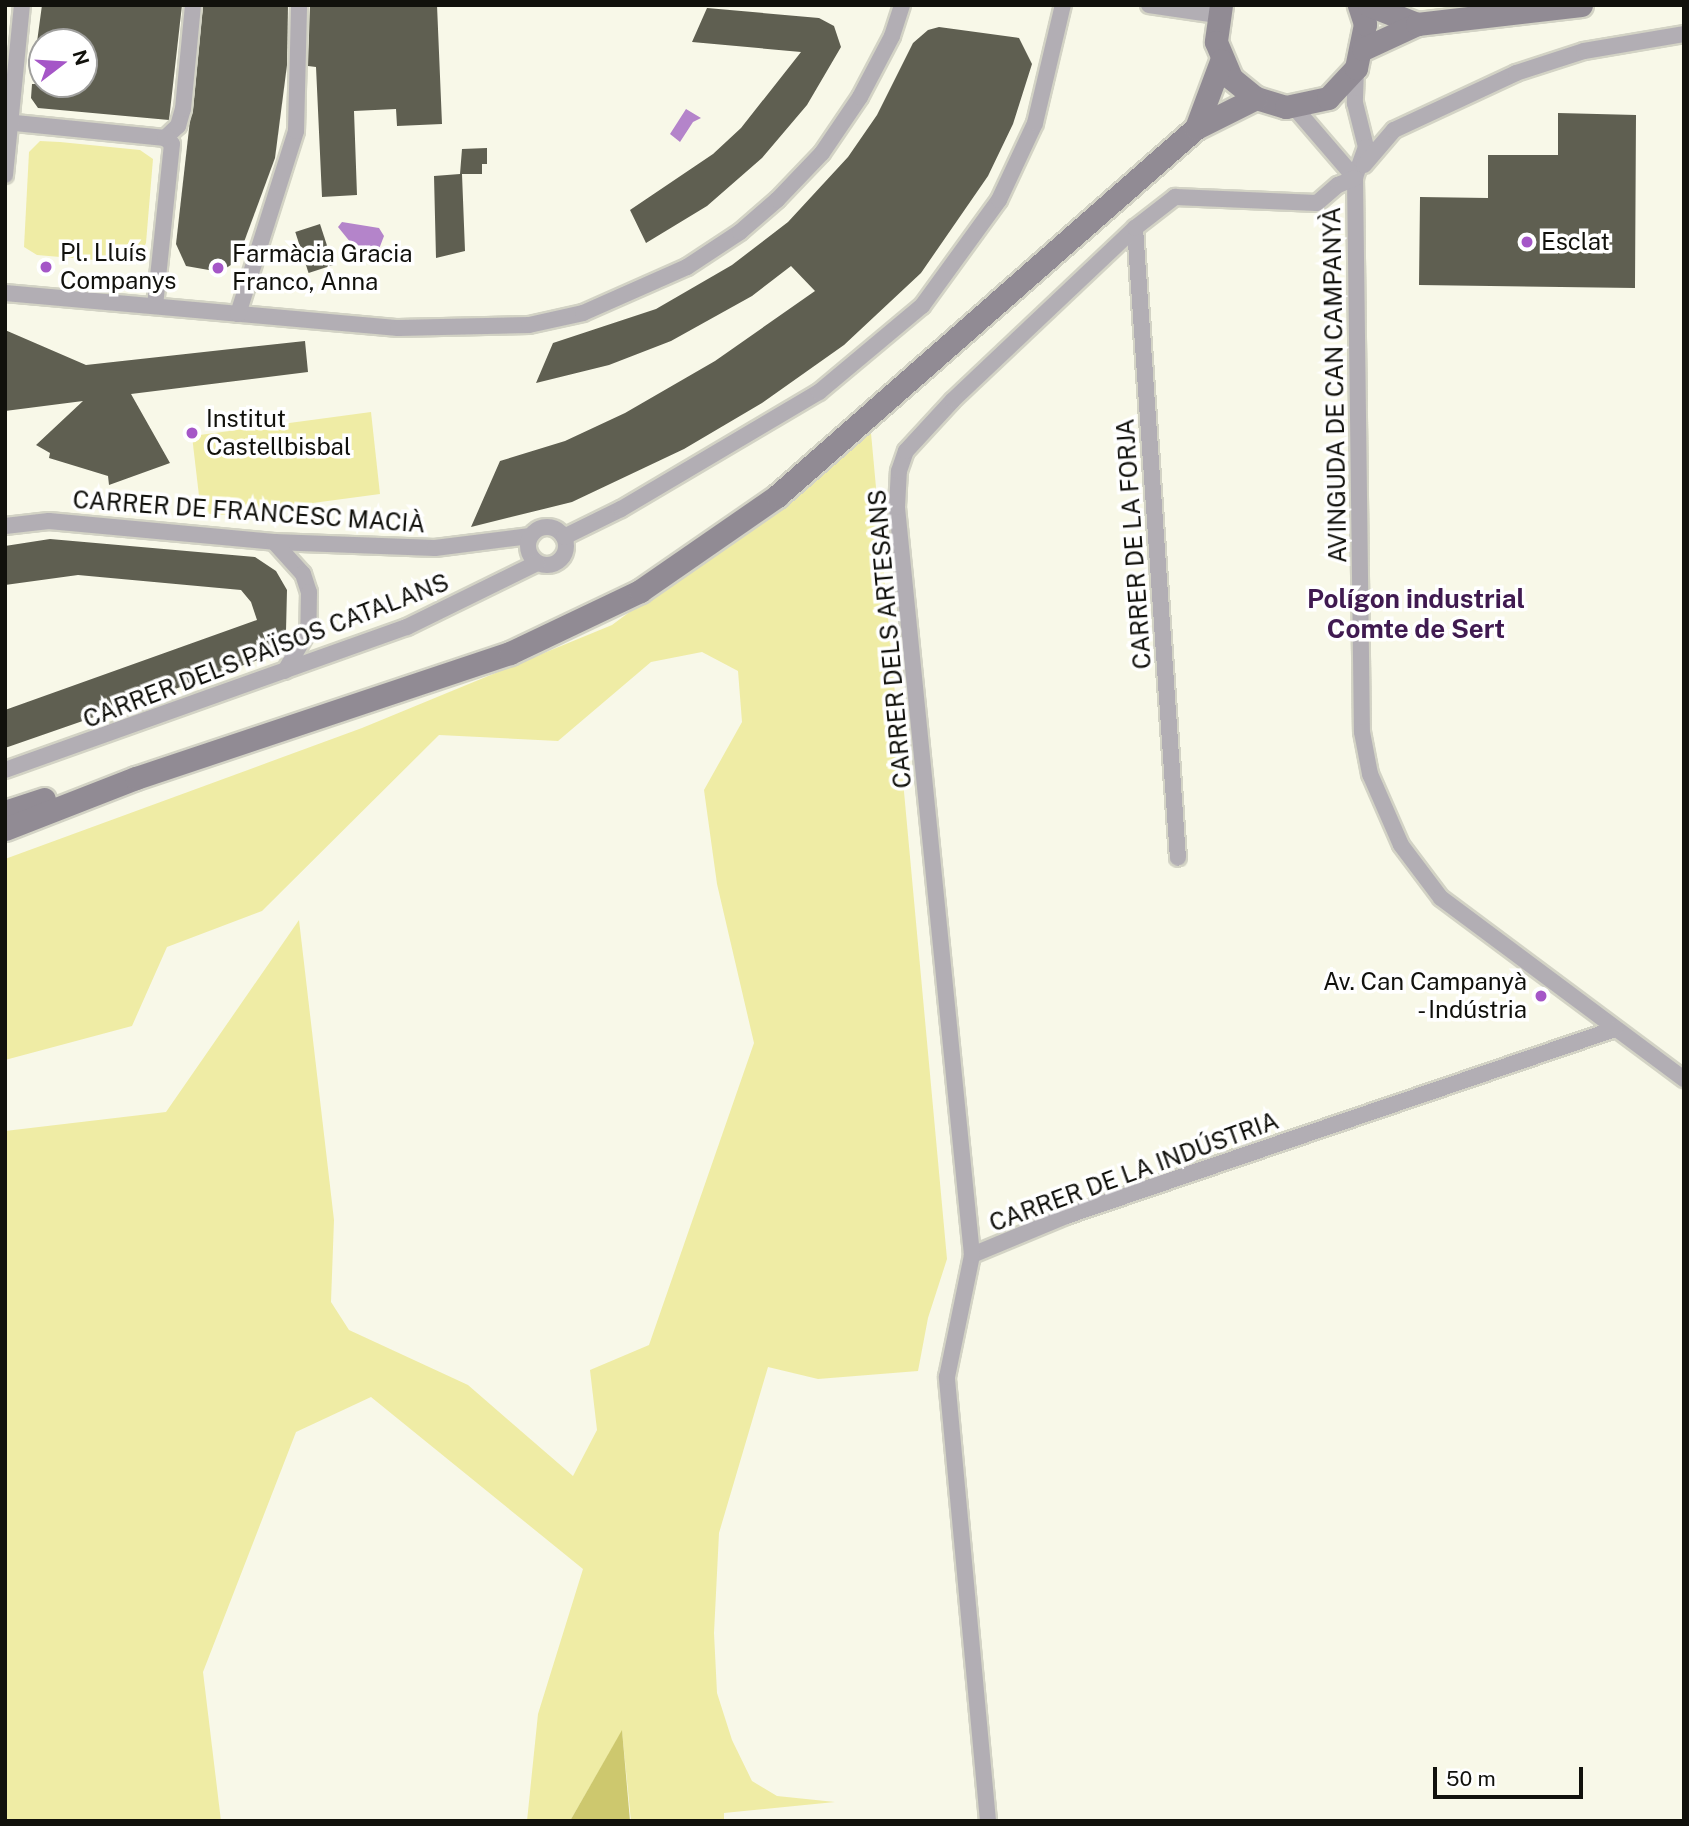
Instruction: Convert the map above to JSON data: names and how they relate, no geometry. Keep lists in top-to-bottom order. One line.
{"streets":{"street":["AVINGUDA DE CAN CAMPANYÀ","CARRER DE FRANCESC MACIÀ","CARRER DE LA FORJA","CARRER DELS ARTESANS","CARRER DELS PAÏSOS CATALANS","CARRER DE LA INDÚSTRIA"]},"crossings":[["AVINGUDA DE CAN CAMPANYÀ","CARRER DELS ARTESANS"],["AVINGUDA DE CAN CAMPANYÀ","CARRER DE LA INDÚSTRIA"],["CARRER DE FRANCESC MACIÀ","CARRER DELS PAÏSOS CATALANS"],["CARRER DE LA FORJA","CARRER DELS ARTESANS"],["CARRER DELS ARTESANS","CARRER DE LA INDÚSTRIA"]],"districts":["Polígon industrial Comte de Sert"],"places":["Esclat","Pl. Lluís Companys","Farmàcia Gracia Franco, Anna","Institut Castellbisbal","Av. Can Campanyà - Indústria"],"scale_bar":"50 m","north":"right"}
